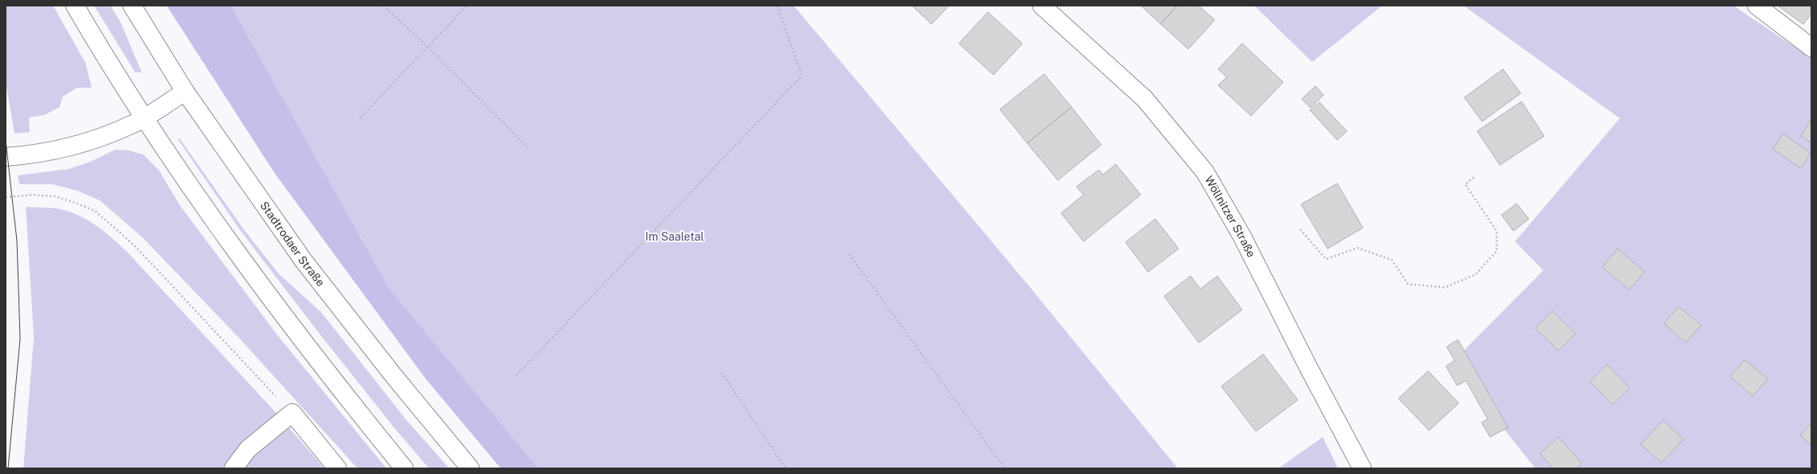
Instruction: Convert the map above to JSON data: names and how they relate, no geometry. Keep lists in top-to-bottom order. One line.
{"streets":{"main road":["Wöllnitzer Straße","Stadtrodaer Straße"]},"parks":["Im Saaletal"]}
